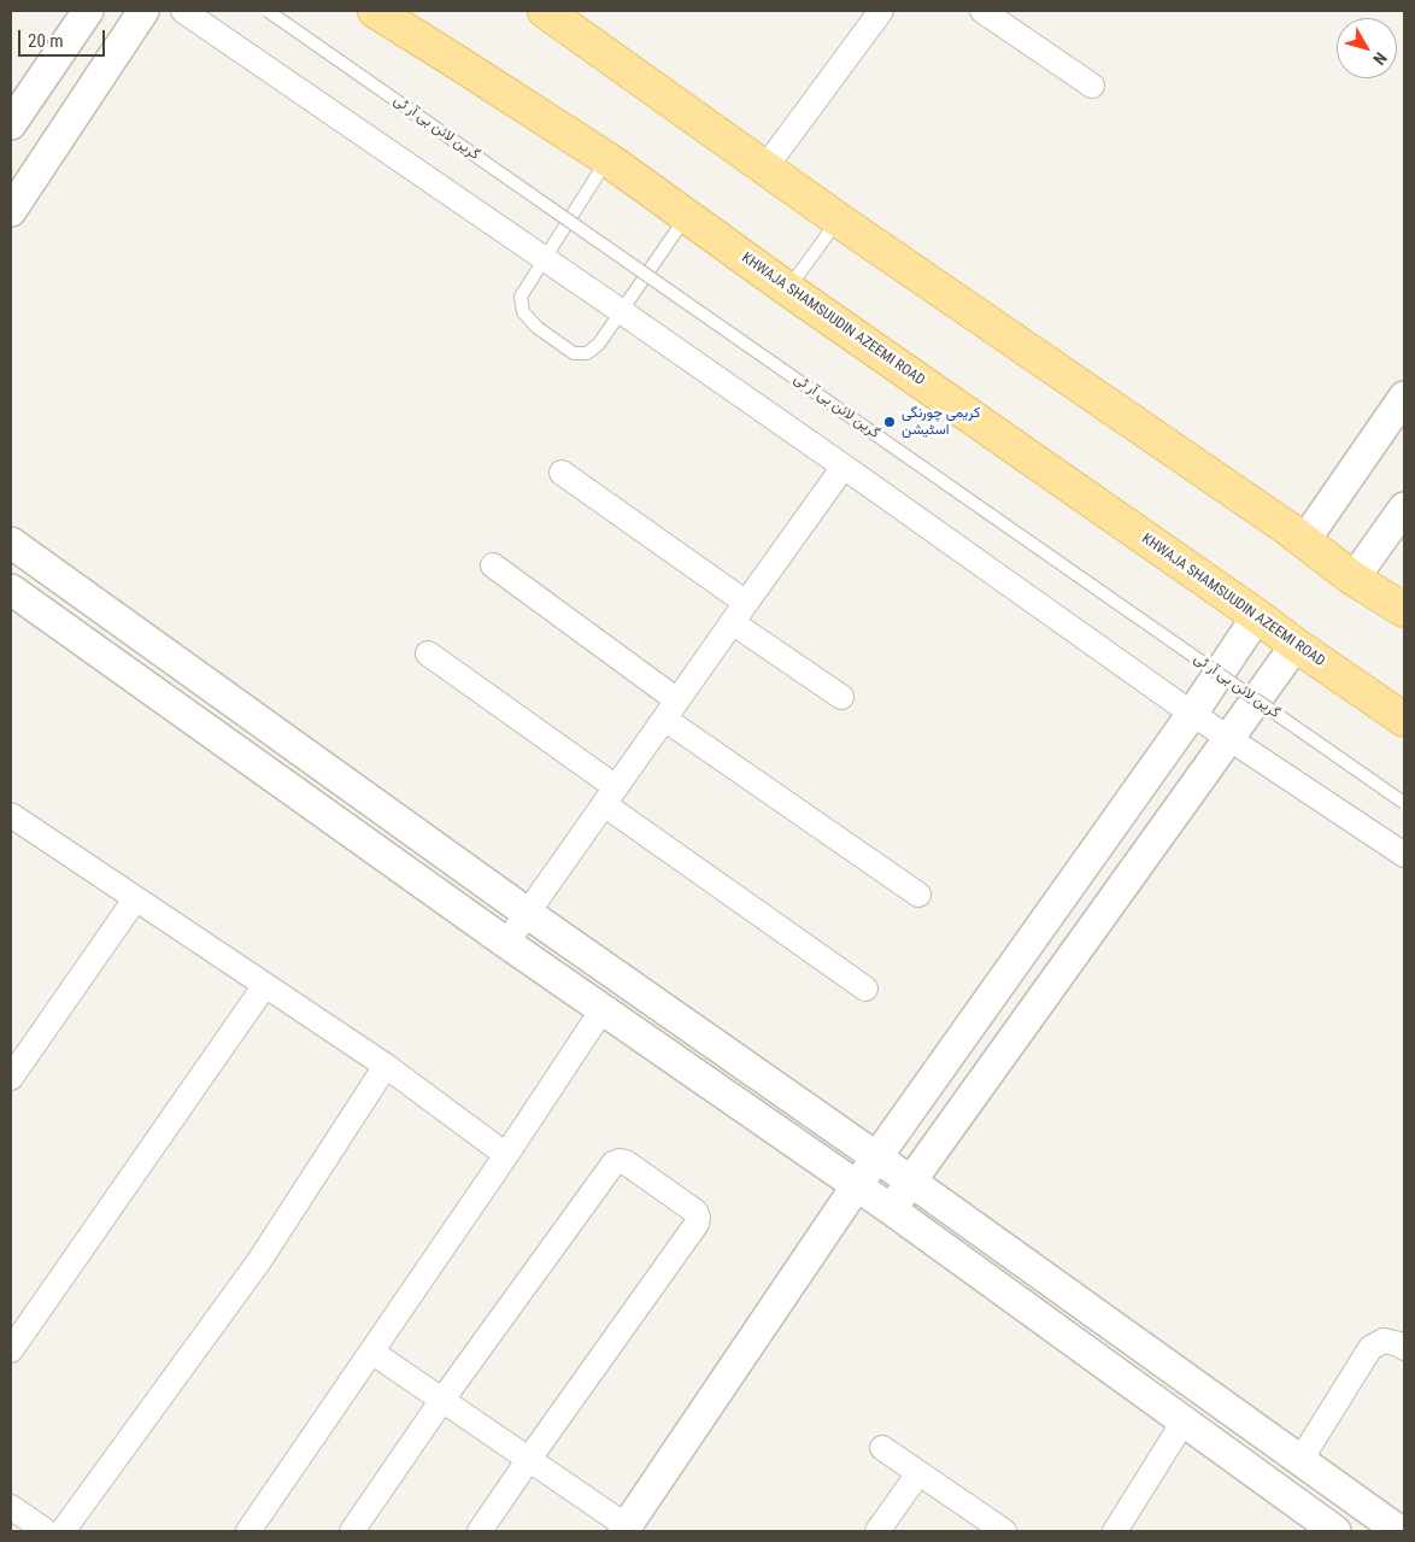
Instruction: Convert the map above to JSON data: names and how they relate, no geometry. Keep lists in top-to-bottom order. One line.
{"streets":{"main road":["KHWAJA SHAMSUUDIN AZEEMI ROAD"],"lane":["گرین لائن بی آر ٹی"]},"places":["کریمی چورنگی اسٹیشن"],"scale_bar":"20 m","north":"bottom right"}
